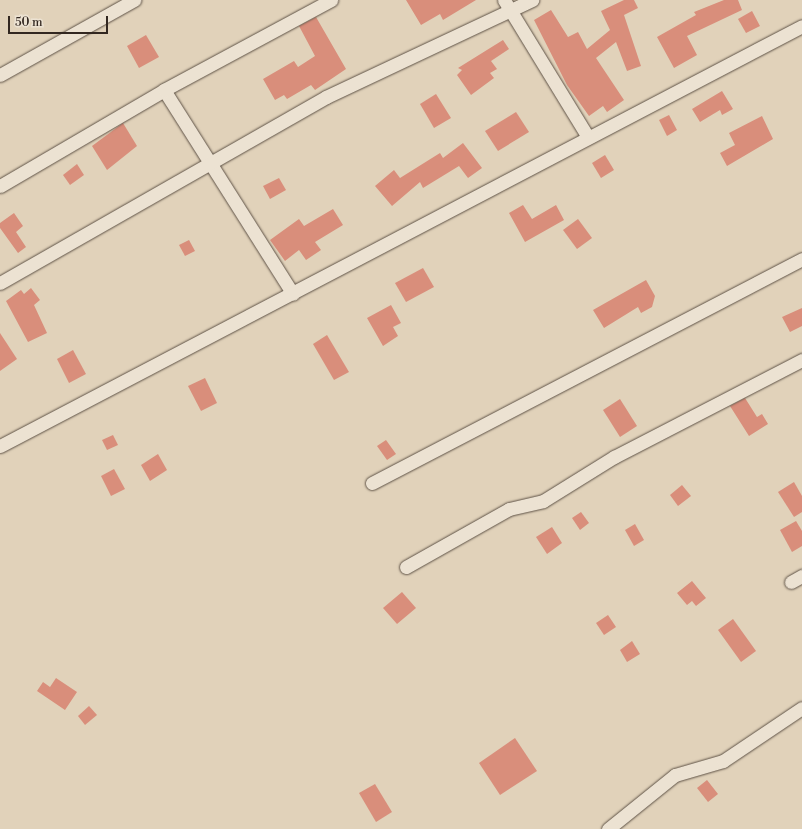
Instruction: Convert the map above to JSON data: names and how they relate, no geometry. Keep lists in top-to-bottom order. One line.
{"scale_bar":"50 m"}
